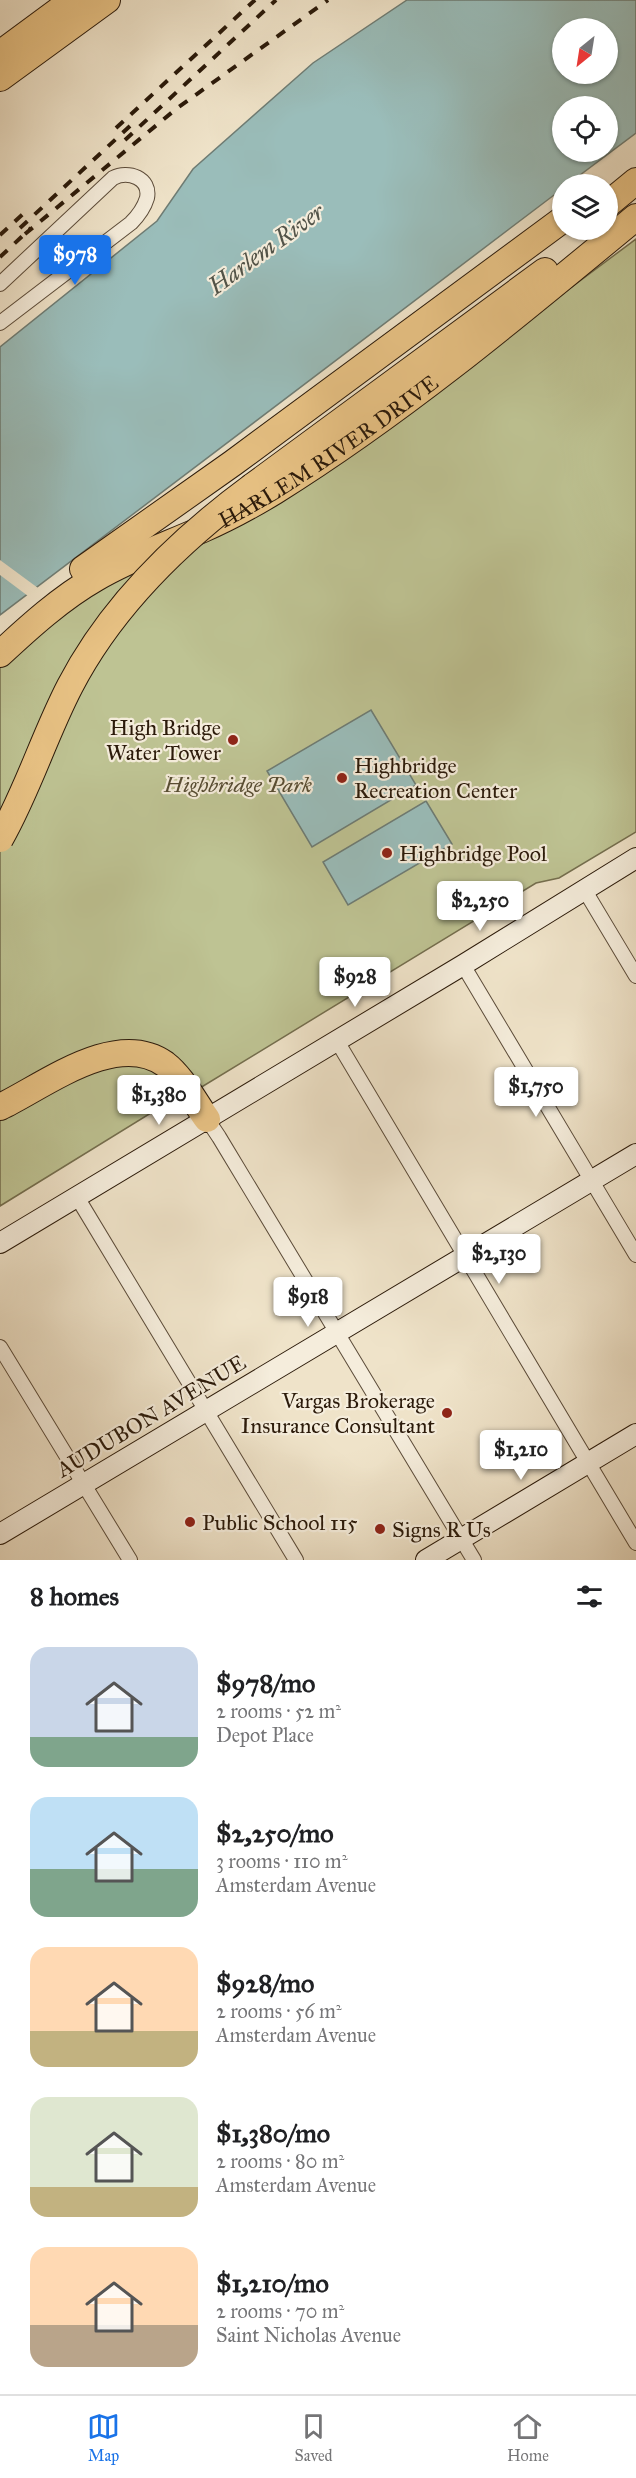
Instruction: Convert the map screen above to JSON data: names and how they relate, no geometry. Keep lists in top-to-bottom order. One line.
{"streets":{"highway":["HARLEM RIVER DRIVE"],"main road":["AUDUBON AVENUE"]},"water":["Harlem River"],"parks":["Highbridge Park"],"places":["High Bridge Water Tower","Highbridge Recreation Center","Highbridge Pool","Vargas Brokerage Insurance Consultant","Public School 115","Signs R Us"],"north":"bottom left","page":{"price":["$978","$2,250","$928","$1,750","$1,380","$2,130","$918","$1,210"],"heading":"8 homes","list":[{"name":"$978/mo","note":"2 rooms · 52 m² · Depot Place"},{"name":"$2,250/mo","note":"3 rooms · 110 m² · Amsterdam Avenue"},{"name":"$928/mo","note":"2 rooms · 56 m² · Amsterdam Avenue"},{"name":"$1,380/mo","note":"2 rooms · 80 m² · Amsterdam Avenue"},{"name":"$1,210/mo","note":"2 rooms · 70 m² · Saint Nicholas Avenue"}],"tabs":["Map","Saved","Home"]}}
